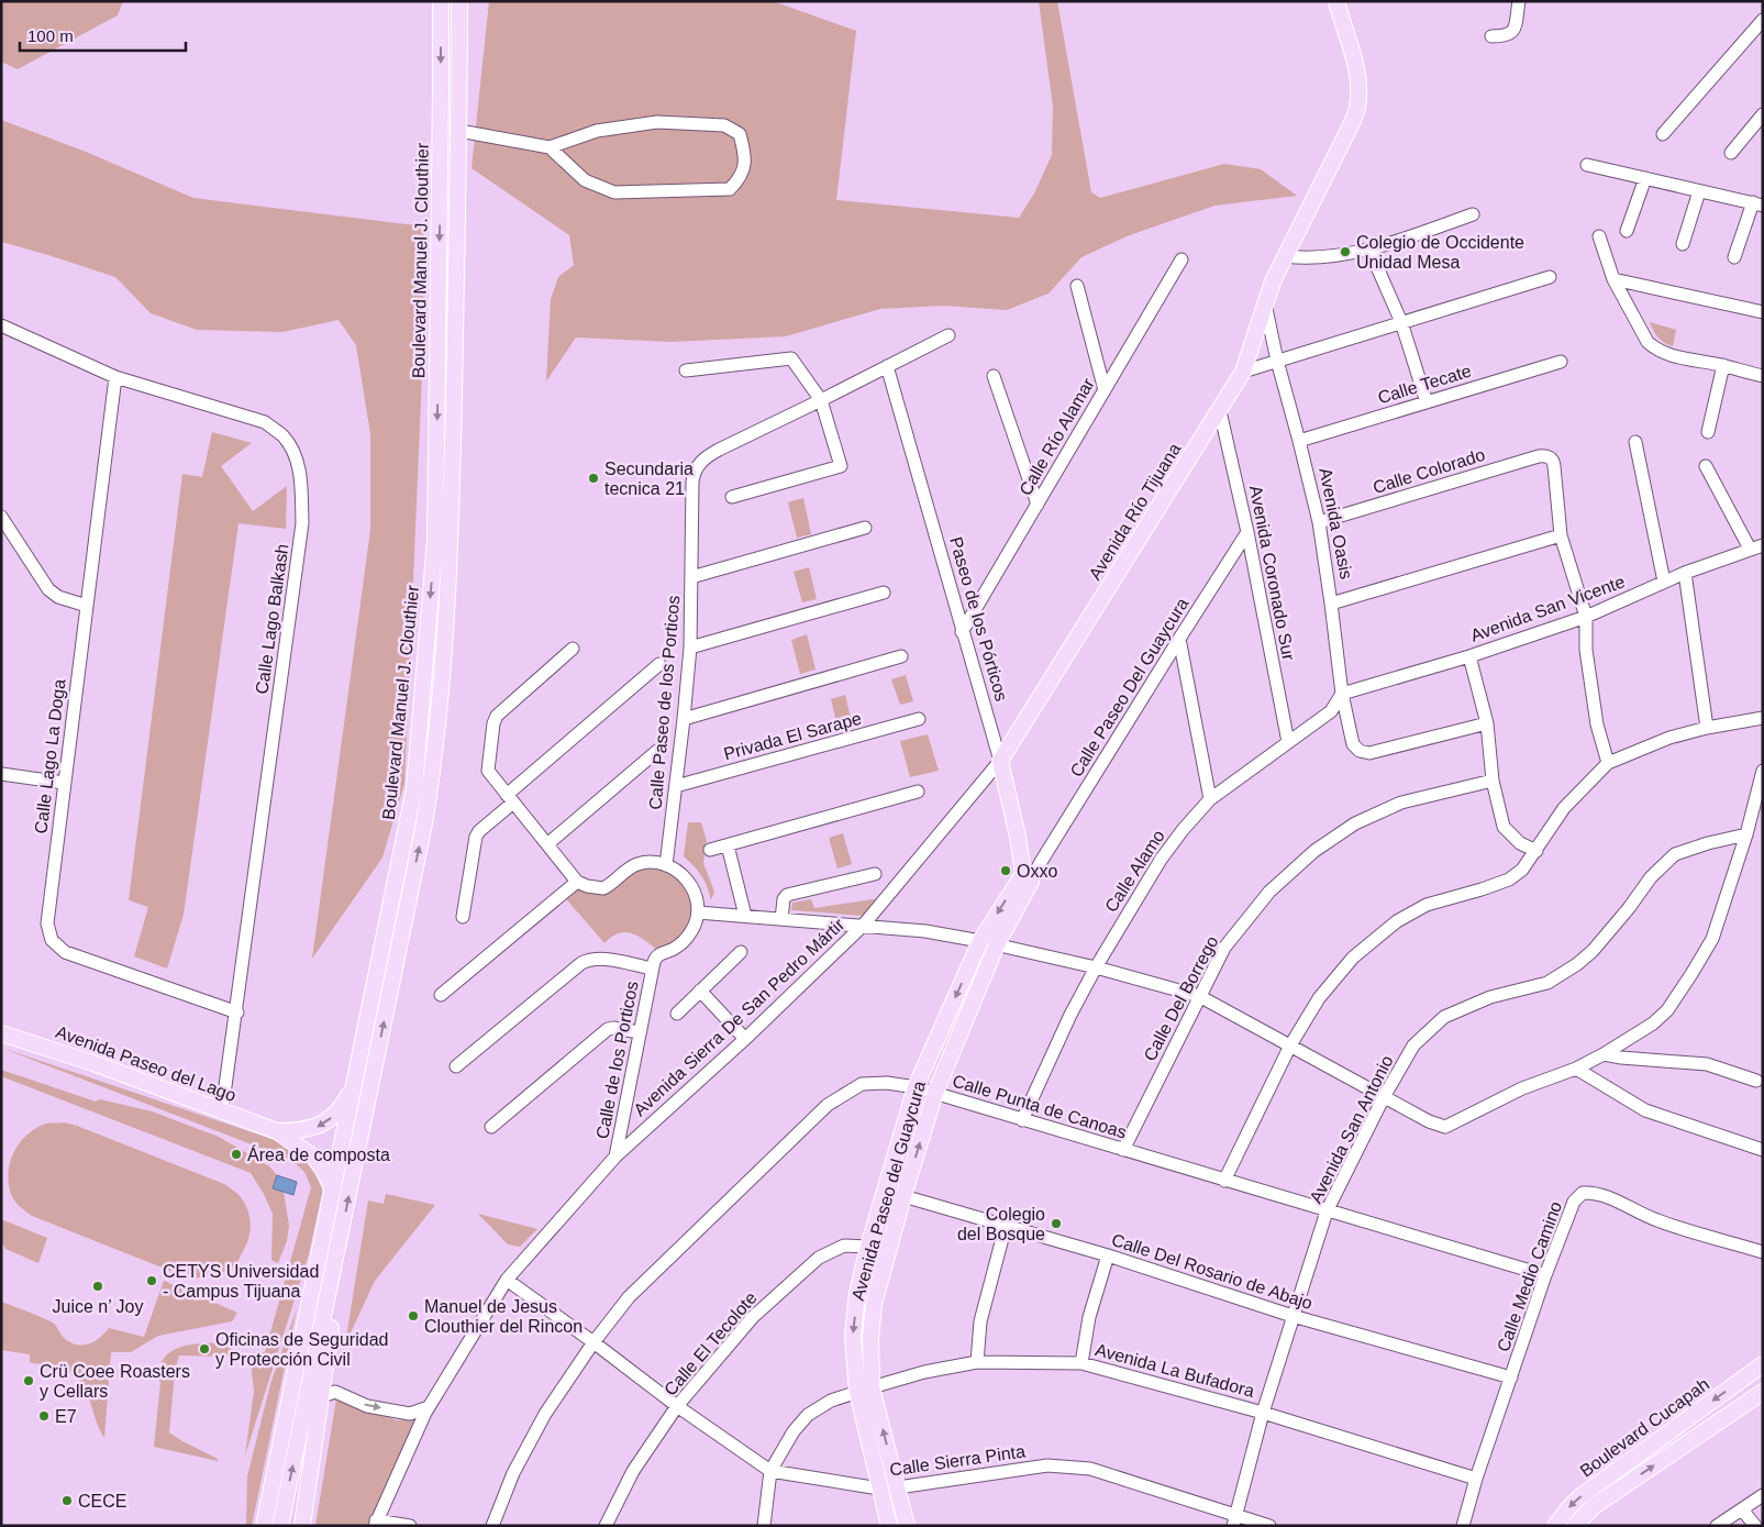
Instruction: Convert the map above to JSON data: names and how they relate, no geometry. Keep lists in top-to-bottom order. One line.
{"streets":{"main road":["Boulevard Manuel J. Clouthier","Avenida Río Tijuana","Paseo de los Pórticos","Avenida Paseo del Lago","Avenida Paseo del Guaycura","Boulevard Cucapah"],"street":["Calle Tecate","Calle Río Alamar","Calle Colorado","Avenida Oasis","Avenida Coronado Sur","Avenida San Vicente","Calle Lago Balkash","Calle Paseo Del Guaycura","Calle Paseo de los Porticos","Privada El Sarape","Calle Lago La Doga","Calle Alamo","Calle Del Borrego","Avenida Sierra De San Pedro Mártir","Calle de los Porticos","Calle Punta de Canoas","Avenida San Antonio","Calle Del Rosario de Abajo","Calle Medio Camino","Calle El Tecolote","Avenida La Bufadora","Calle Sierra Pinta"]},"crossings":[["Calle Tecate","Avenida Oasis"],["Calle Río Alamar","Paseo de los Pórticos"],["Calle Colorado","Avenida Oasis"],["Avenida Río Tijuana","Avenida Coronado Sur"],["Avenida Río Tijuana","Paseo de los Pórticos"],["Avenida Río Tijuana","Avenida Sierra De San Pedro Mártir"],["Avenida Oasis","Avenida San Vicente"],["Avenida Oasis","Calle Alamo"],["Avenida Coronado Sur","Calle Paseo Del Guaycura"],["Avenida Coronado Sur","Calle Alamo"],["Avenida San Vicente","Calle Alamo"],["Calle Lago Balkash","Calle Lago La Doga"],["Calle Lago Balkash","Avenida Paseo del Lago"],["Paseo de los Pórticos","Calle Paseo Del Guaycura"],["Paseo de los Pórticos","Calle Paseo de los Porticos"],["Paseo de los Pórticos","Avenida Paseo del Guaycura"],["Calle Paseo Del Guaycura","Avenida Paseo del Guaycura"],["Calle Paseo de los Porticos","Privada El Sarape"],["Calle Alamo","Avenida Sierra De San Pedro Mártir"],["Calle Alamo","Calle Punta de Canoas"],["Calle Del Borrego","Avenida Sierra De San Pedro Mártir"],["Calle Del Borrego","Calle Punta de Canoas"],["Avenida Sierra De San Pedro Mártir","Calle de los Porticos"],["Avenida Sierra De San Pedro Mártir","Avenida San Antonio"],["Avenida Sierra De San Pedro Mártir","Avenida Paseo del Guaycura"],["Avenida Sierra De San Pedro Mártir","Calle Sierra Pinta"],["Calle Punta de Canoas","Avenida San Antonio"],["Calle Punta de Canoas","Avenida Paseo del Guaycura"],["Calle Punta de Canoas","Calle Medio Camino"],["Calle Punta de Canoas","Calle Sierra Pinta"],["Avenida San Antonio","Calle Del Rosario de Abajo"],["Avenida San Antonio","Avenida La Bufadora"],["Avenida San Antonio","Calle Sierra Pinta"],["Avenida Paseo del Guaycura","Calle Del Rosario de Abajo"],["Avenida Paseo del Guaycura","Calle El Tecolote"],["Avenida Paseo del Guaycura","Avenida La Bufadora"],["Avenida Paseo del Guaycura","Calle Sierra Pinta"],["Calle Del Rosario de Abajo","Calle Medio Camino"],["Calle Medio Camino","Avenida La Bufadora"],["Calle El Tecolote","Calle Sierra Pinta"],["Avenida La Bufadora","Calle Sierra Pinta"]],"places":["Colegio de Occidente Unidad Mesa","Secundaria tecnica 21","Oxxo","Área de composta","Colegio del Bosque","CETYS Universidad - Campus Tijuana","Juice n’ Joy","Manuel de Jesus Clouthier del Rincon","Oficinas de Seguridad y Protección Civil","Crü Coee Roasters y Cellars","E7","CECE"],"scale_bar":"100 m"}
